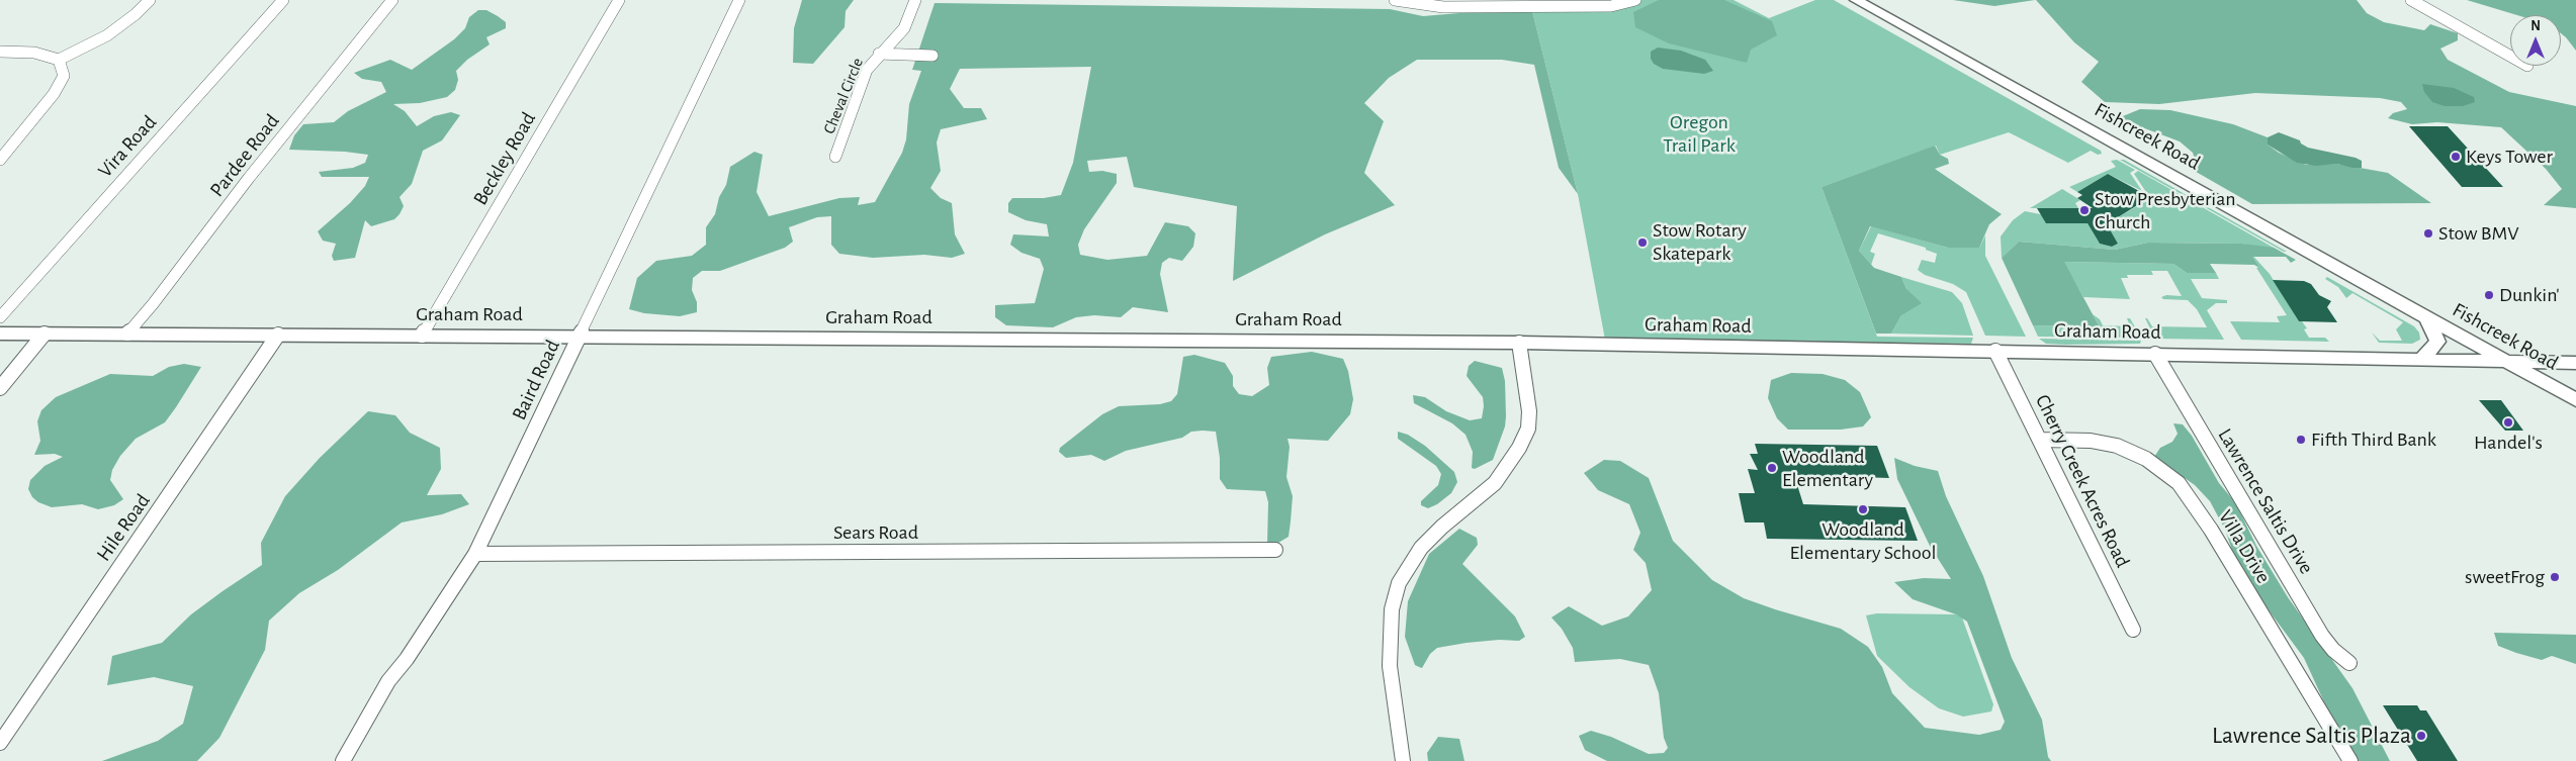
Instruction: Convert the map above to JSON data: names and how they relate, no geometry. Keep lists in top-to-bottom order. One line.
{"streets":{"main road":["Fishcreek Road","Graham Road"],"street":["Cheval Circle","Vira Road","Pardee Road","Beckley Road","Baird Road","Cherry Creek Acres Road","Lawrence Saltis Drive","Hile Road","Sears Road","Villa Drive"]},"crossings":[["Fishcreek Road","Graham Road"],["Pardee Road","Graham Road"],["Beckley Road","Graham Road"],["Graham Road","Baird Road"],["Graham Road","Cherry Creek Acres Road"],["Graham Road","Lawrence Saltis Drive"],["Graham Road","Hile Road"],["Baird Road","Sears Road"],["Cherry Creek Acres Road","Villa Drive"]],"parks":["Oregon Trail Park"],"places":["Keys Tower","Stow Presbyterian Church","Stow BMV","Stow Rotary Skatepark","Dunkin'","Handel's","Fifth Third Bank","Woodland Elementary","Woodland Elementary School","sweetFrog","Lawrence Saltis Plaza"],"north":"top"}
